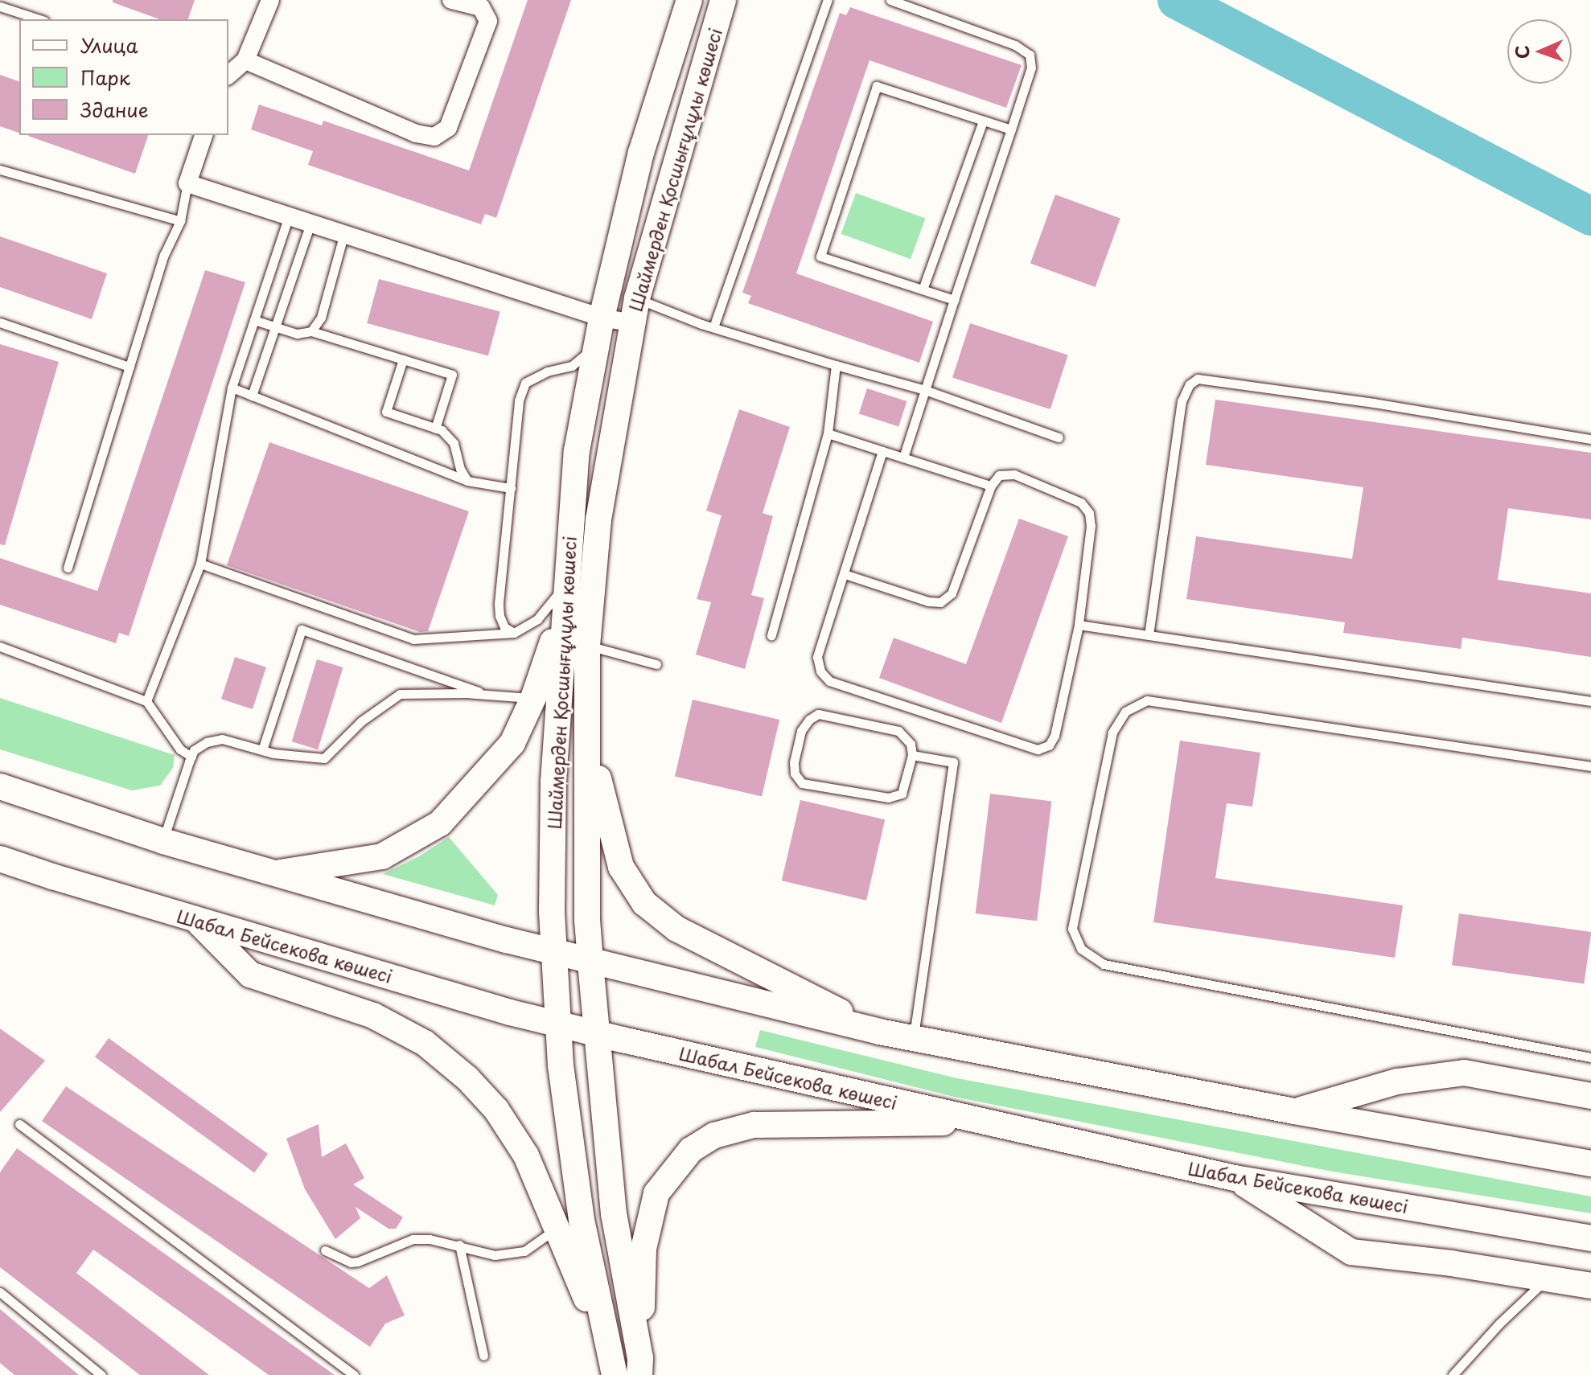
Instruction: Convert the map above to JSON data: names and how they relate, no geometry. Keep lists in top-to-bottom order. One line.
{"streets":{"main road":["Шаймерден Қосшығұлұлы көшесі","Шабал Бейсекова көшесі"]},"crossings":[["Шаймерден Қосшығұлұлы көшесі","Шабал Бейсекова көшесі"]],"legend":["Улица","Парк","Здание"],"north":"left"}
